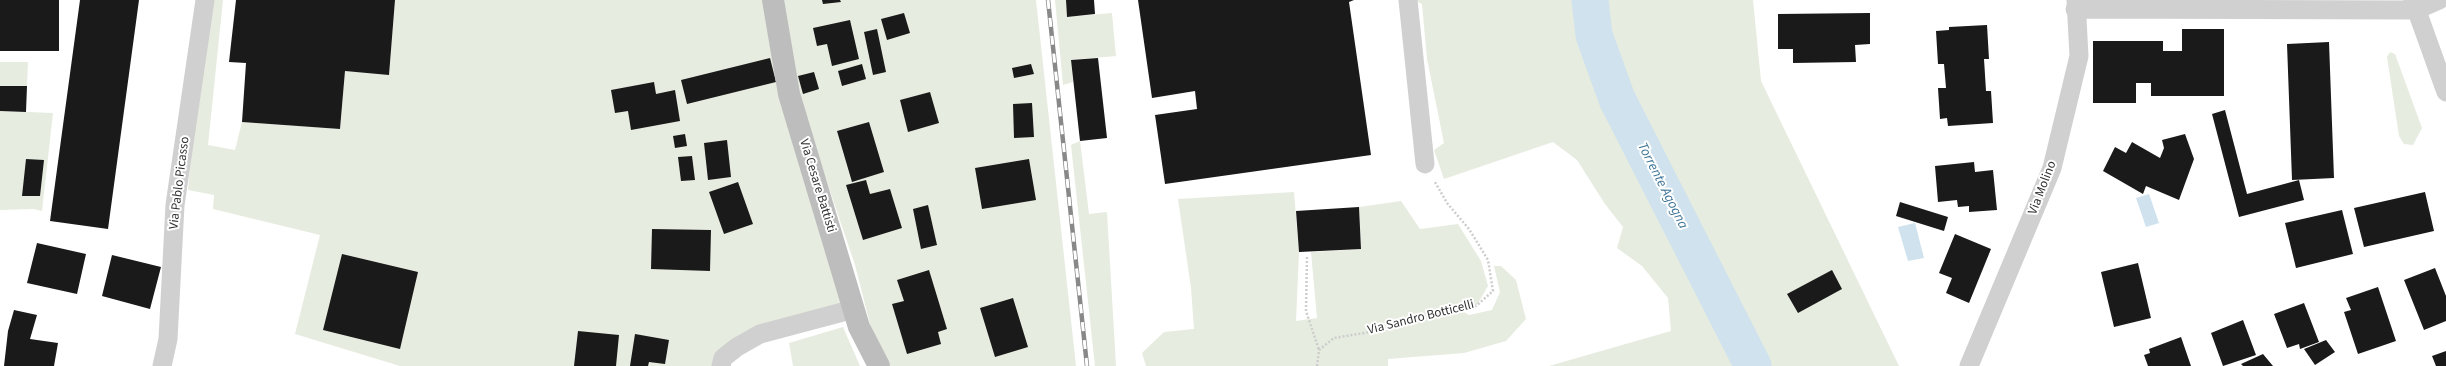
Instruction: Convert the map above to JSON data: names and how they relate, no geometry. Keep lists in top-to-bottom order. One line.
{"streets":{"street":["Via Pablo Picasso","Via Cesare Battisti","Via Molino"],"path":["Via Sandro Botticelli"]},"water":["Torrente Agogna"]}
